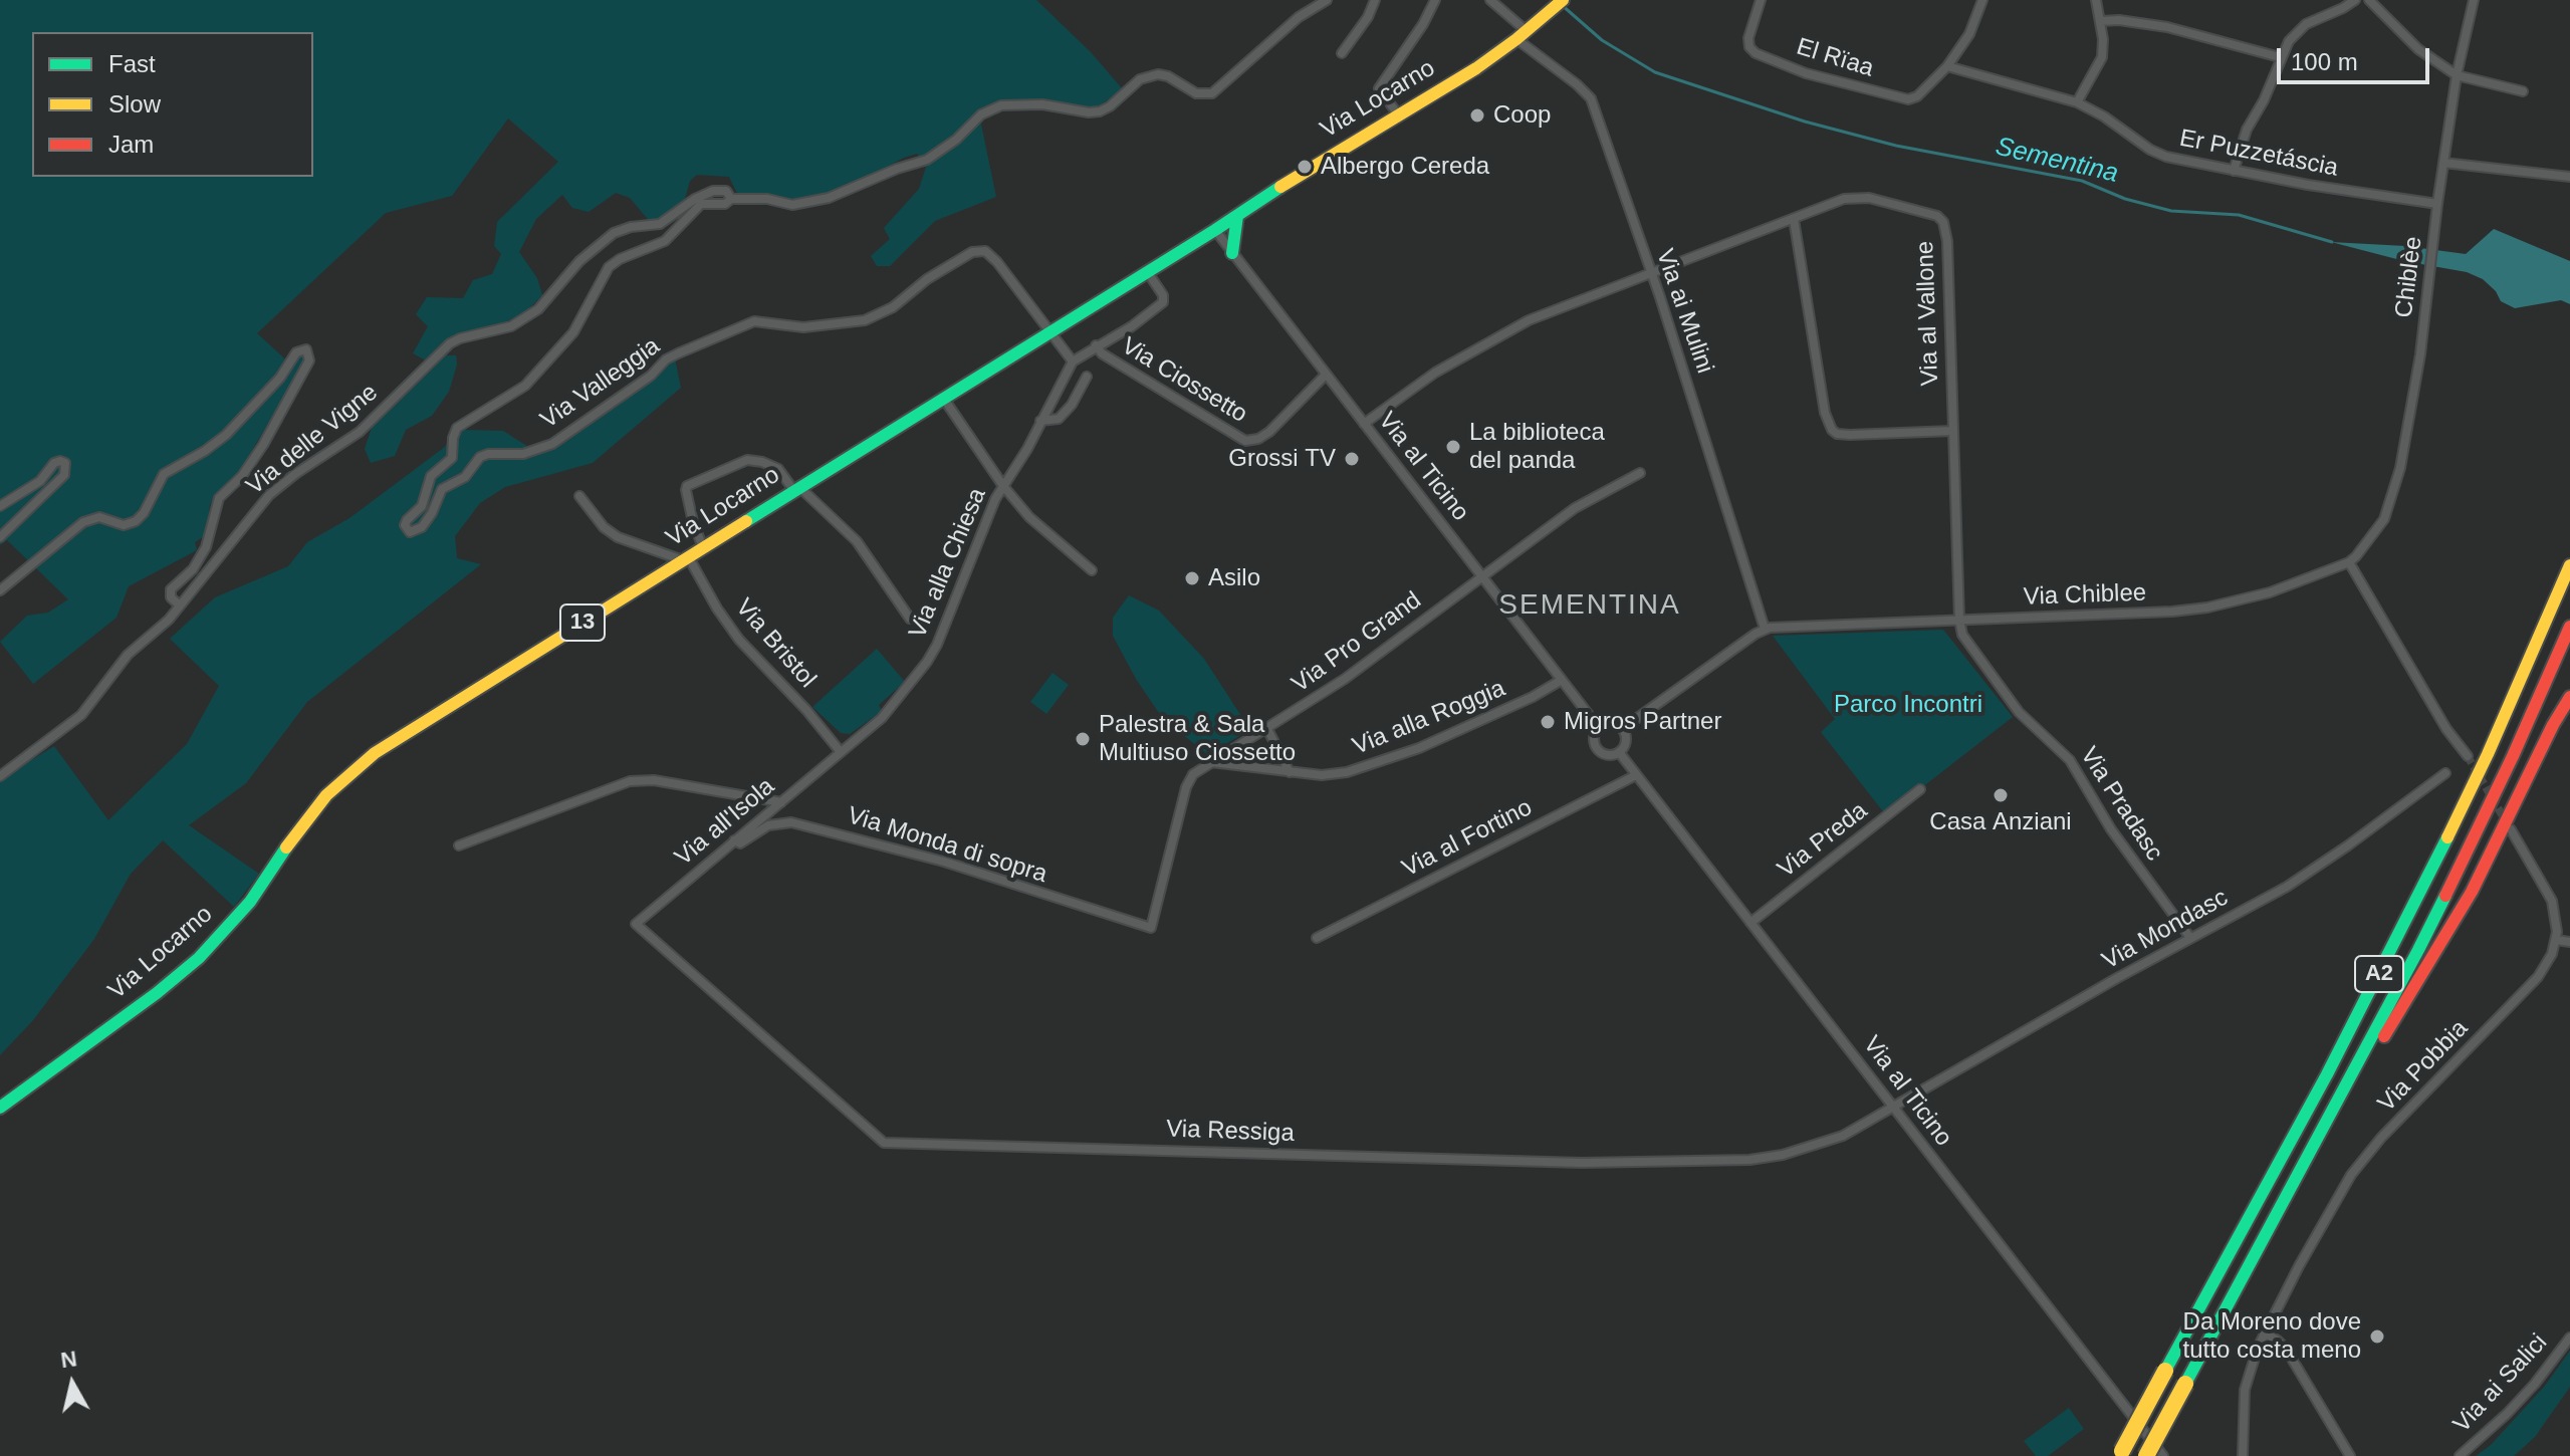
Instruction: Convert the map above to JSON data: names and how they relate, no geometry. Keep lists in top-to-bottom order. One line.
{"streets":{"main road":["Via Locarno","13","A2"],"street":["El Rïaa","Er Puzzetáscia","Chiblèe","Via ai Mulini","Via al Vallone","Via Ciossetto","Via Valleggia","Via delle Vigne","Via al Ticino","Via alla Chiesa","Via Chiblee","Via Pro Grand","Via Bristol","Via alla Roggia","Via Pradasc","Via all'Isola","Via al Fortino","Via Preda","Via Monda di sopra","Via Mondasc","Via Pobbia","Via Ressiga","Via ai Salici"]},"crossings":[["El Rïaa","Er Puzzetáscia"],["Via Locarno","Via ai Mulini"],["Via Locarno","Via Valleggia"],["Via Locarno","Via al Ticino"],["Via Locarno","13"],["Via Locarno","Via Bristol"],["Er Puzzetáscia","Chiblèe"],["Chiblèe","Via Chiblee"],["Via ai Mulini","Via al Vallone"],["Via ai Mulini","Via Chiblee"],["Via ai Mulini","13"],["Via al Vallone","Via al Ticino"],["Via al Vallone","Via Chiblee"],["Via al Vallone","Via Pradasc"],["Via Ciossetto","Via al Ticino"],["Via Valleggia","Via delle Vigne"],["Via al Ticino","Via Pro Grand"],["Via al Ticino","Via alla Roggia"],["Via al Ticino","Via al Fortino"],["Via al Ticino","Via Preda"],["Via al Ticino","Via Mondasc"],["Via al Ticino","Via Ressiga"],["Via alla Chiesa","Via Bristol"],["Via alla Chiesa","Via all'Isola"],["Via Chiblee","Via Pradasc"],["Via Pro Grand","Via alla Roggia"],["Via Pro Grand","Via Monda di sopra"],["Via Bristol","Via all'Isola"],["Via alla Roggia","Via Monda di sopra"],["Via Pradasc","Via Mondasc"],["Via all'Isola","Via Monda di sopra"],["Via all'Isola","Via Ressiga"],["Via Mondasc","Via Ressiga"]],"districts":["SEMENTINA"],"water":["Sementina"],"parks":["Parco Incontri"],"places":["Coop","Albergo Cereda","La biblioteca del panda","Grossi TV","Asilo","Migros Partner","Palestra & Sala Multiuso Ciossetto","Casa Anziani","Da Moreno dove tutto costa meno"],"legend":["Fast","Slow","Jam"],"scale_bar":"100 m","north":"top"}
